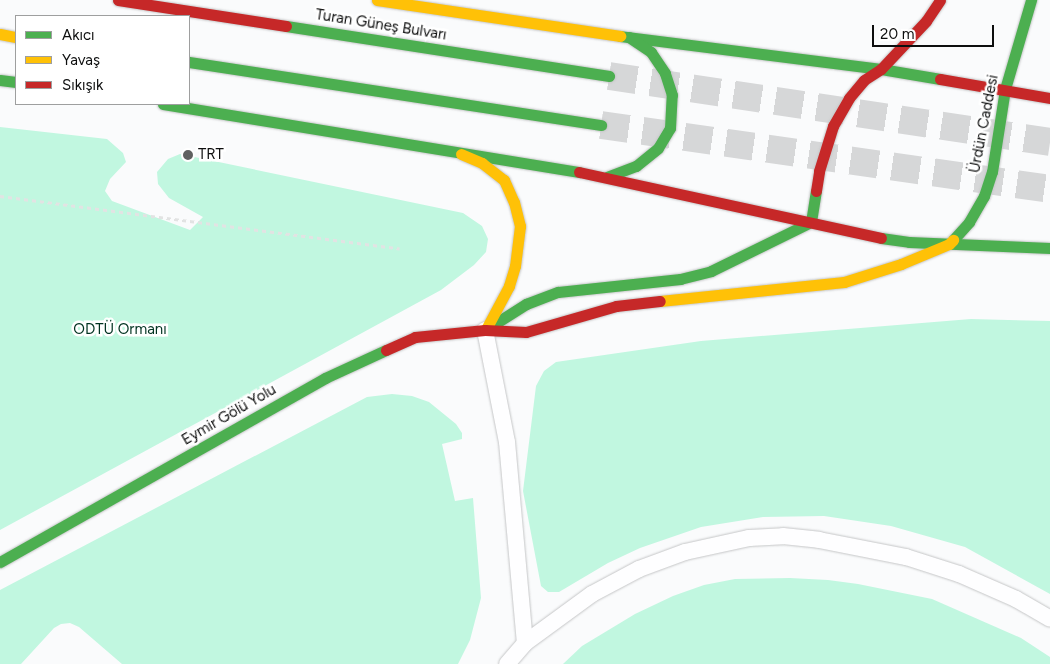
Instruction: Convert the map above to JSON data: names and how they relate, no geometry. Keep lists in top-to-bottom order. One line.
{"streets":{"main road":["Turan Güneş Bulvarı","Ürdün Caddesi","Eymir Gölü Yolu"]},"crossings":[["Ürdün Caddesi","Eymir Gölü Yolu"]],"parks":["ODTÜ Ormanı"],"places":["TRT"],"legend":["Akıcı","Yavaş","Sıkışık"],"scale_bar":"20 m"}
